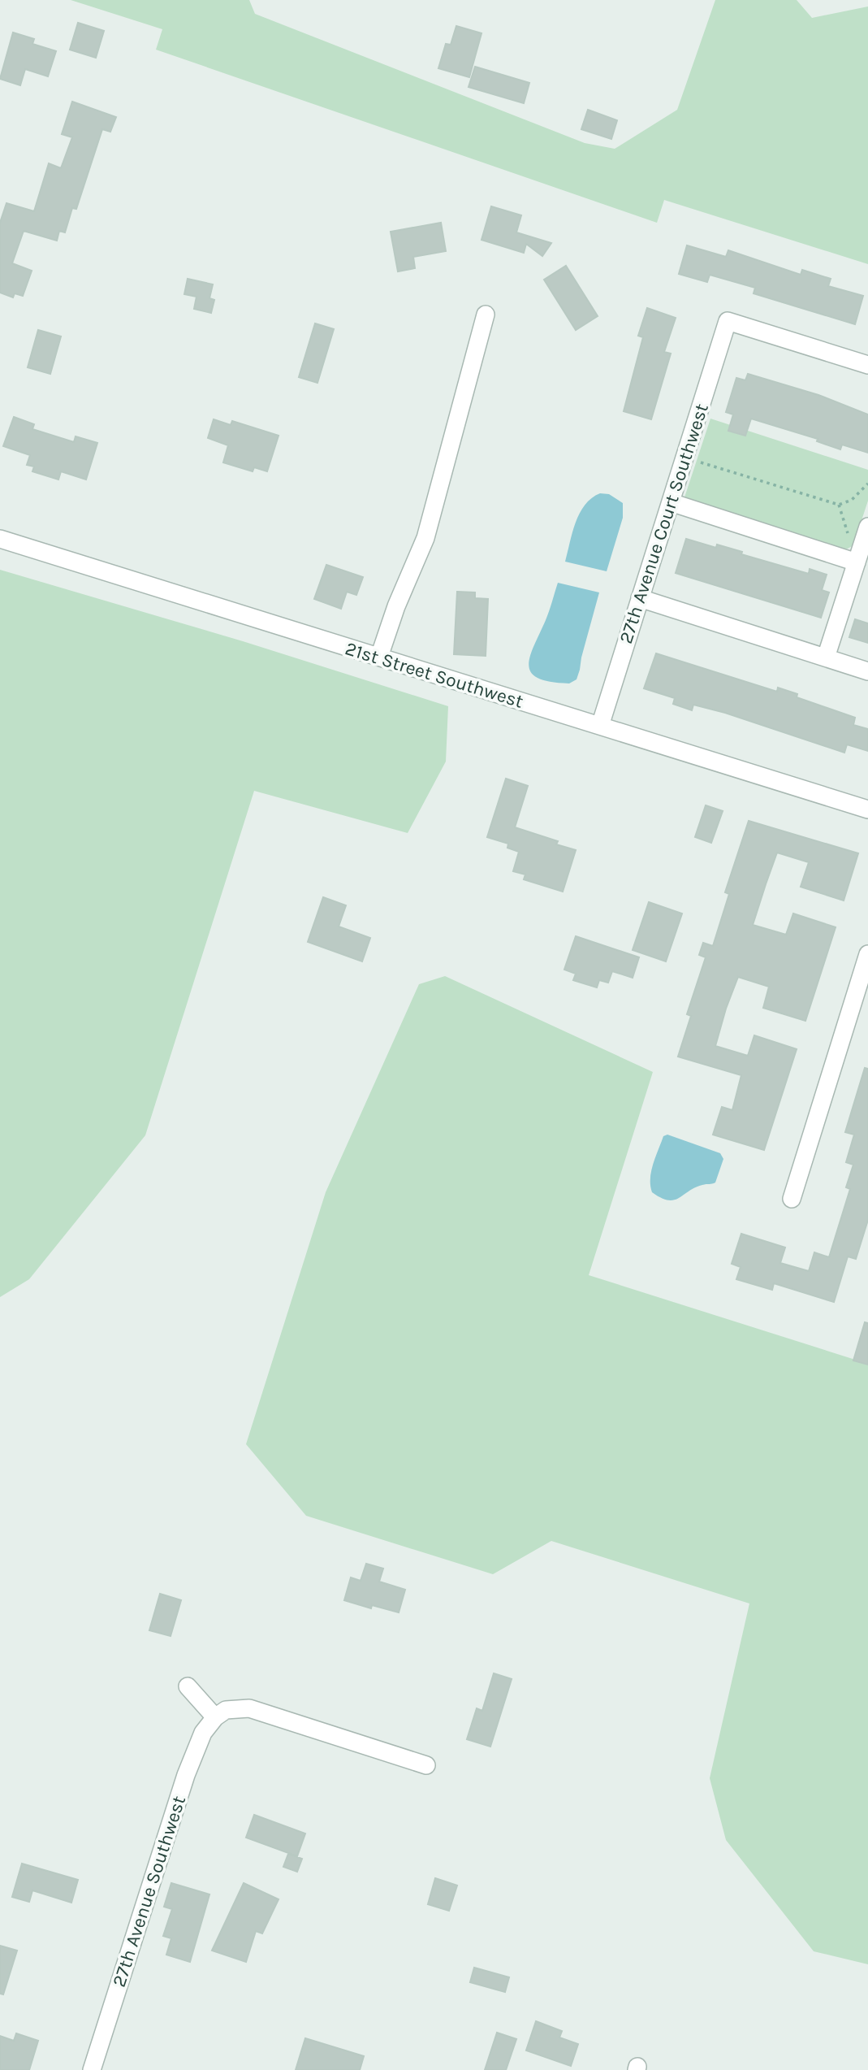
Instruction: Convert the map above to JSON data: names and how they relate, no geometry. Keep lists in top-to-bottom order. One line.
{"streets":{"street":["27th Avenue Court Southwest","21st Street Southwest","27th Avenue Southwest"]},"crossings":[["27th Avenue Court Southwest","21st Street Southwest"]]}
